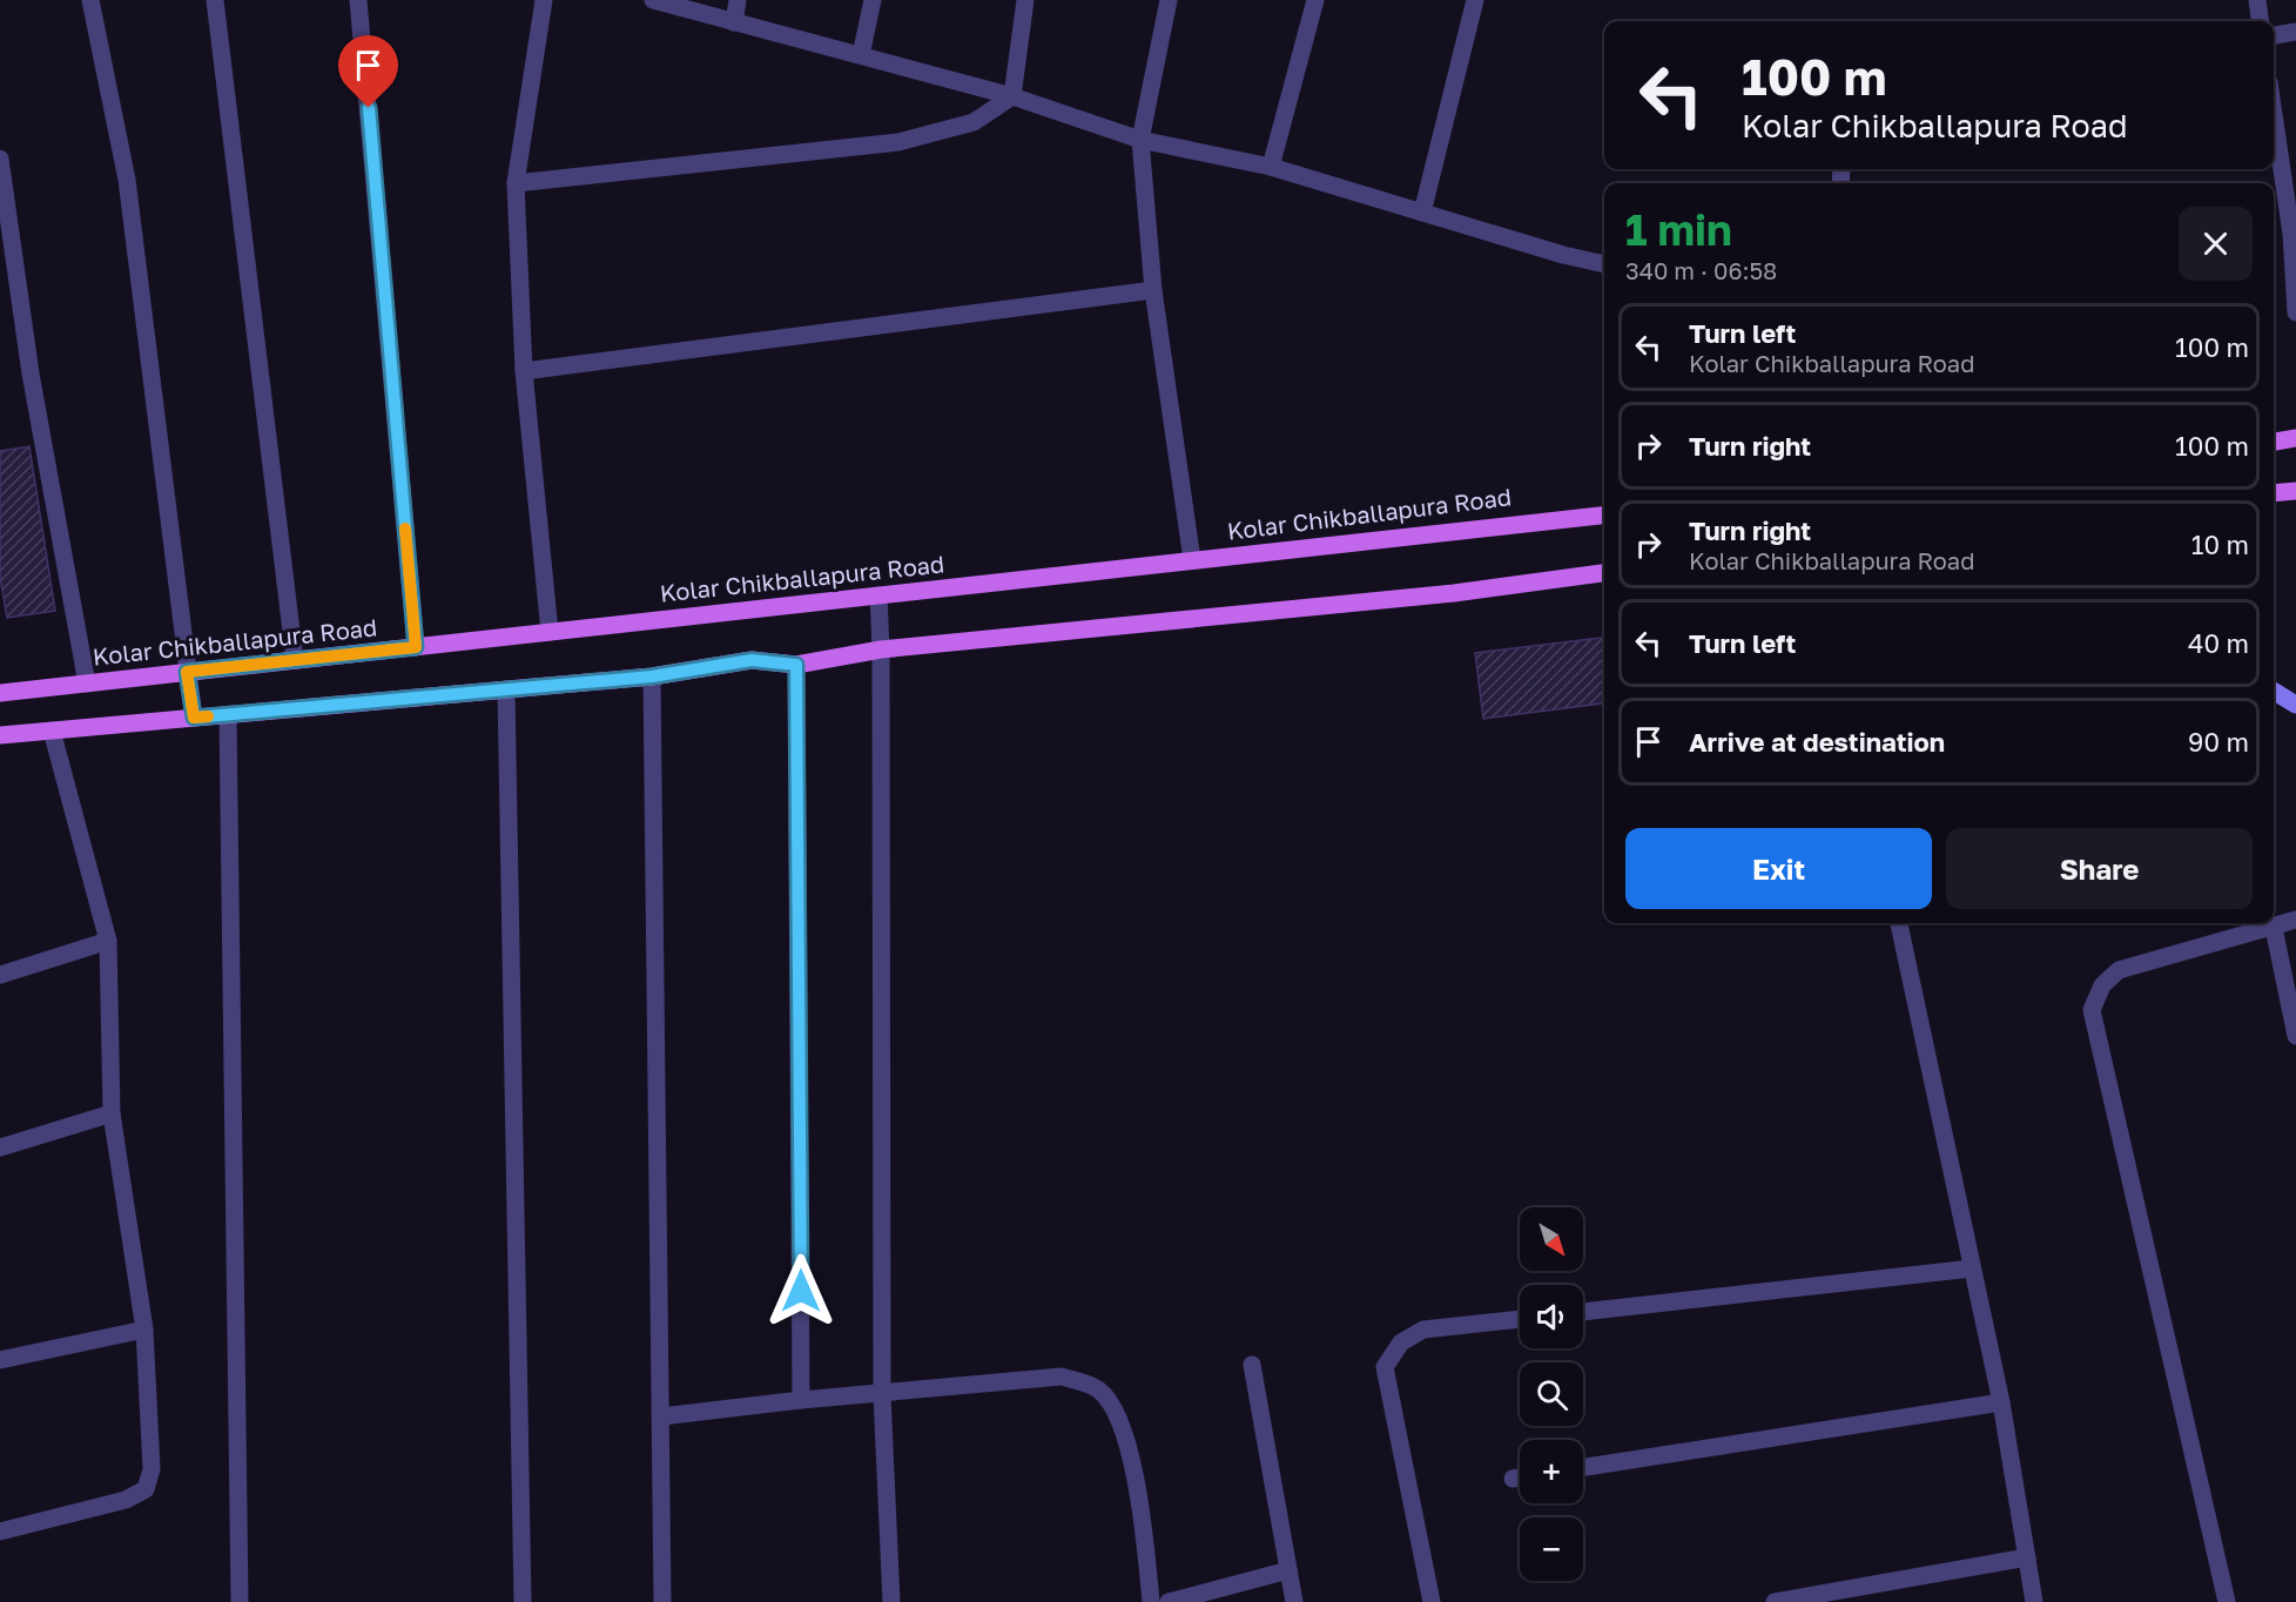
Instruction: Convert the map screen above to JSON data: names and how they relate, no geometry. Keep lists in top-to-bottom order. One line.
{"streets":{"main road":["Kolar Chikballapura Road"]},"north":"bottom right","page":{"turn":["100 m","Kolar Chikballapura Road"],"heading":["1 min","340 m · 06:58"],"list":[{"name":"Turn left","note":"Kolar Chikballapura Road","value":"100 m"},{"name":"Turn right","value":"100 m"},{"name":"Turn right","note":"Kolar Chikballapura Road","value":"10 m"},{"name":"Turn left","value":"40 m"},{"name":"Arrive at destination","value":"90 m"}],"buttons":["Exit","Share"],"map_buttons":["+","−"]}}
